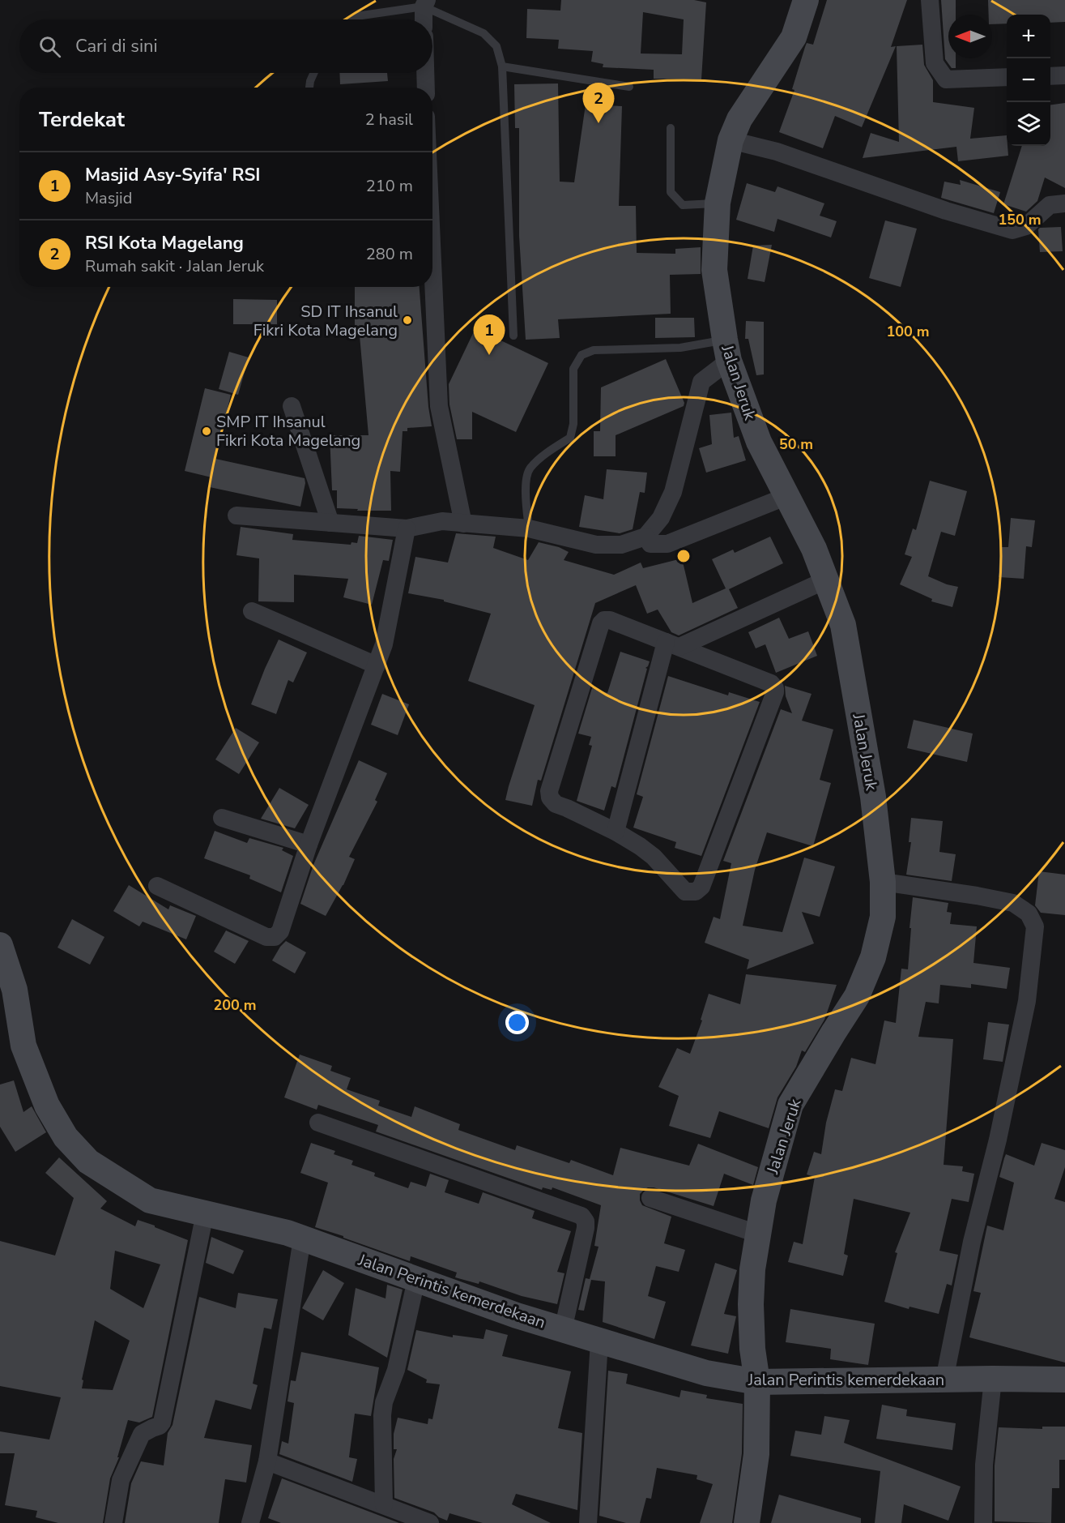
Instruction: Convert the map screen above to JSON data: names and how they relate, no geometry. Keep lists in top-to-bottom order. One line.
{"streets":{"main road":["Jalan Jeruk","Jalan Perintis kemerdekaan"]},"crossings":[["Jalan Jeruk","Jalan Perintis kemerdekaan"]],"places":["SD IT Ihsanul Fikri Kota Magelang","SMP IT Ihsanul Fikri Kota Magelang"],"north":"left","page":{"map_buttons":["+","−"],"search":"Cari di sini","pins":["2","1"],"heading":["Terdekat","2 hasil"],"list":[{"mark":"1","name":"Masjid Asy-Syifa' RSI","note":"Masjid","value":"210 m"},{"mark":"2","name":"RSI Kota Magelang","note":"Rumah sakit · Jalan Jeruk","value":"280 m"}]},"rings":["150 m","100 m","50 m","200 m"]}
